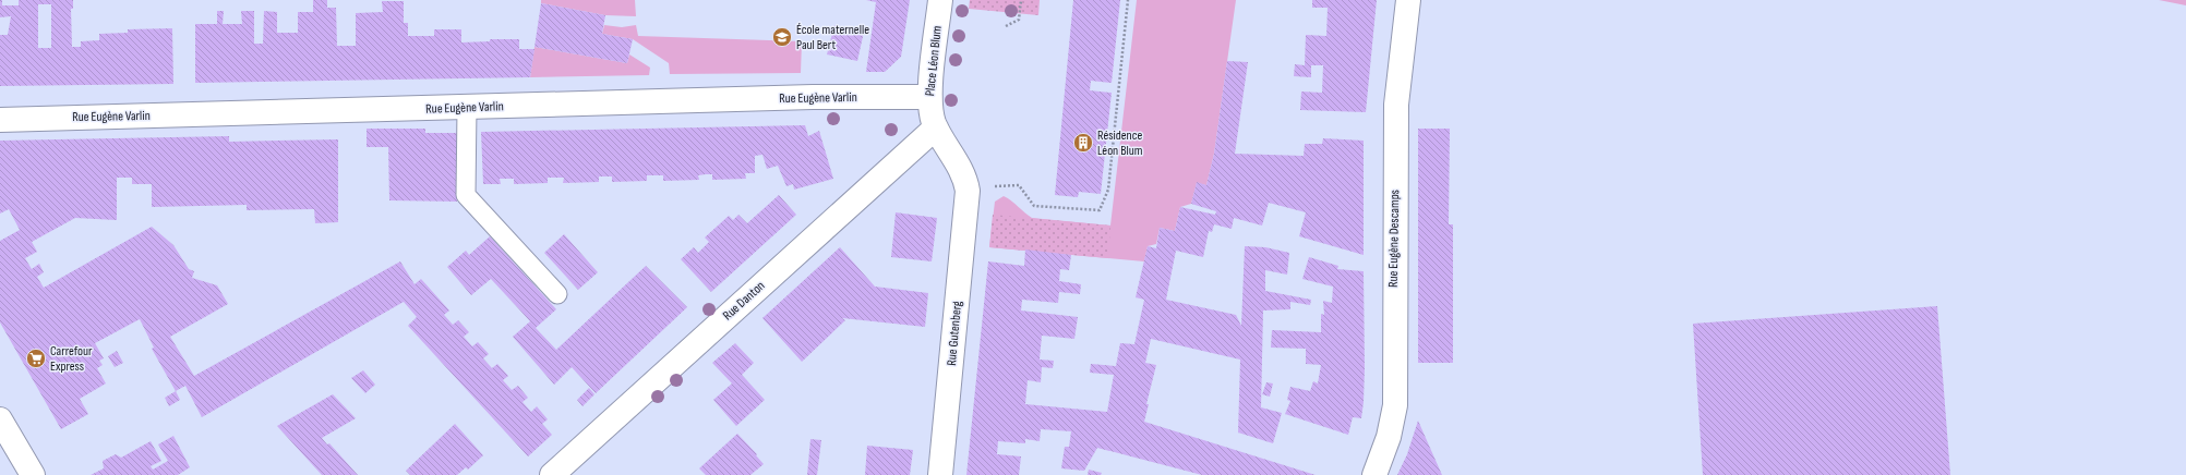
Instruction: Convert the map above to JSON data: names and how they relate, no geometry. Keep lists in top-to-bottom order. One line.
{"streets":{"street":["Place Léon Blum","Rue Eugène Varlin","Rue Eugène Descamps","Rue Danton","Rue Gutenberg"]},"crossings":[["Place Léon Blum","Rue Eugène Varlin"],["Place Léon Blum","Rue Danton"],["Place Léon Blum","Rue Gutenberg"]],"places":{"school or university":["École maternelle Paul Bert"],"building":["Résidence Léon Blum"],"supermarket":["Carrefour Express"]}}
